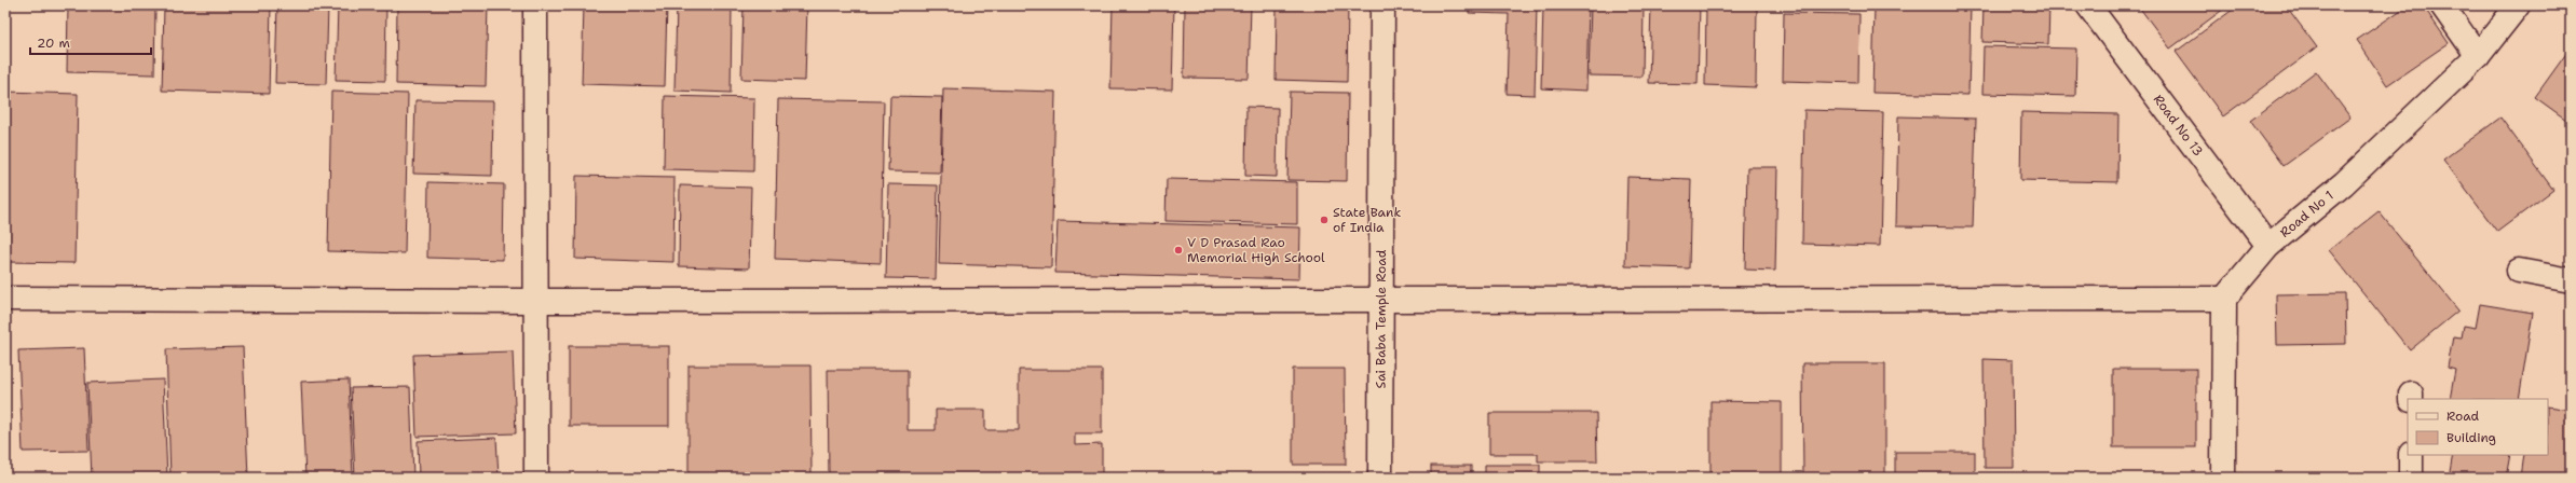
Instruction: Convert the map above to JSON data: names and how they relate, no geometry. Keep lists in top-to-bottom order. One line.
{"streets":{"street":["Road No 13","Road No 1","Sai Baba Temple Road"]},"crossings":[["Road No 13","Road No 1"]],"places":["State Bank of India","V D Prasad Rao Memorial High School"],"legend":["Road","Building"],"scale_bar":"20 m"}
